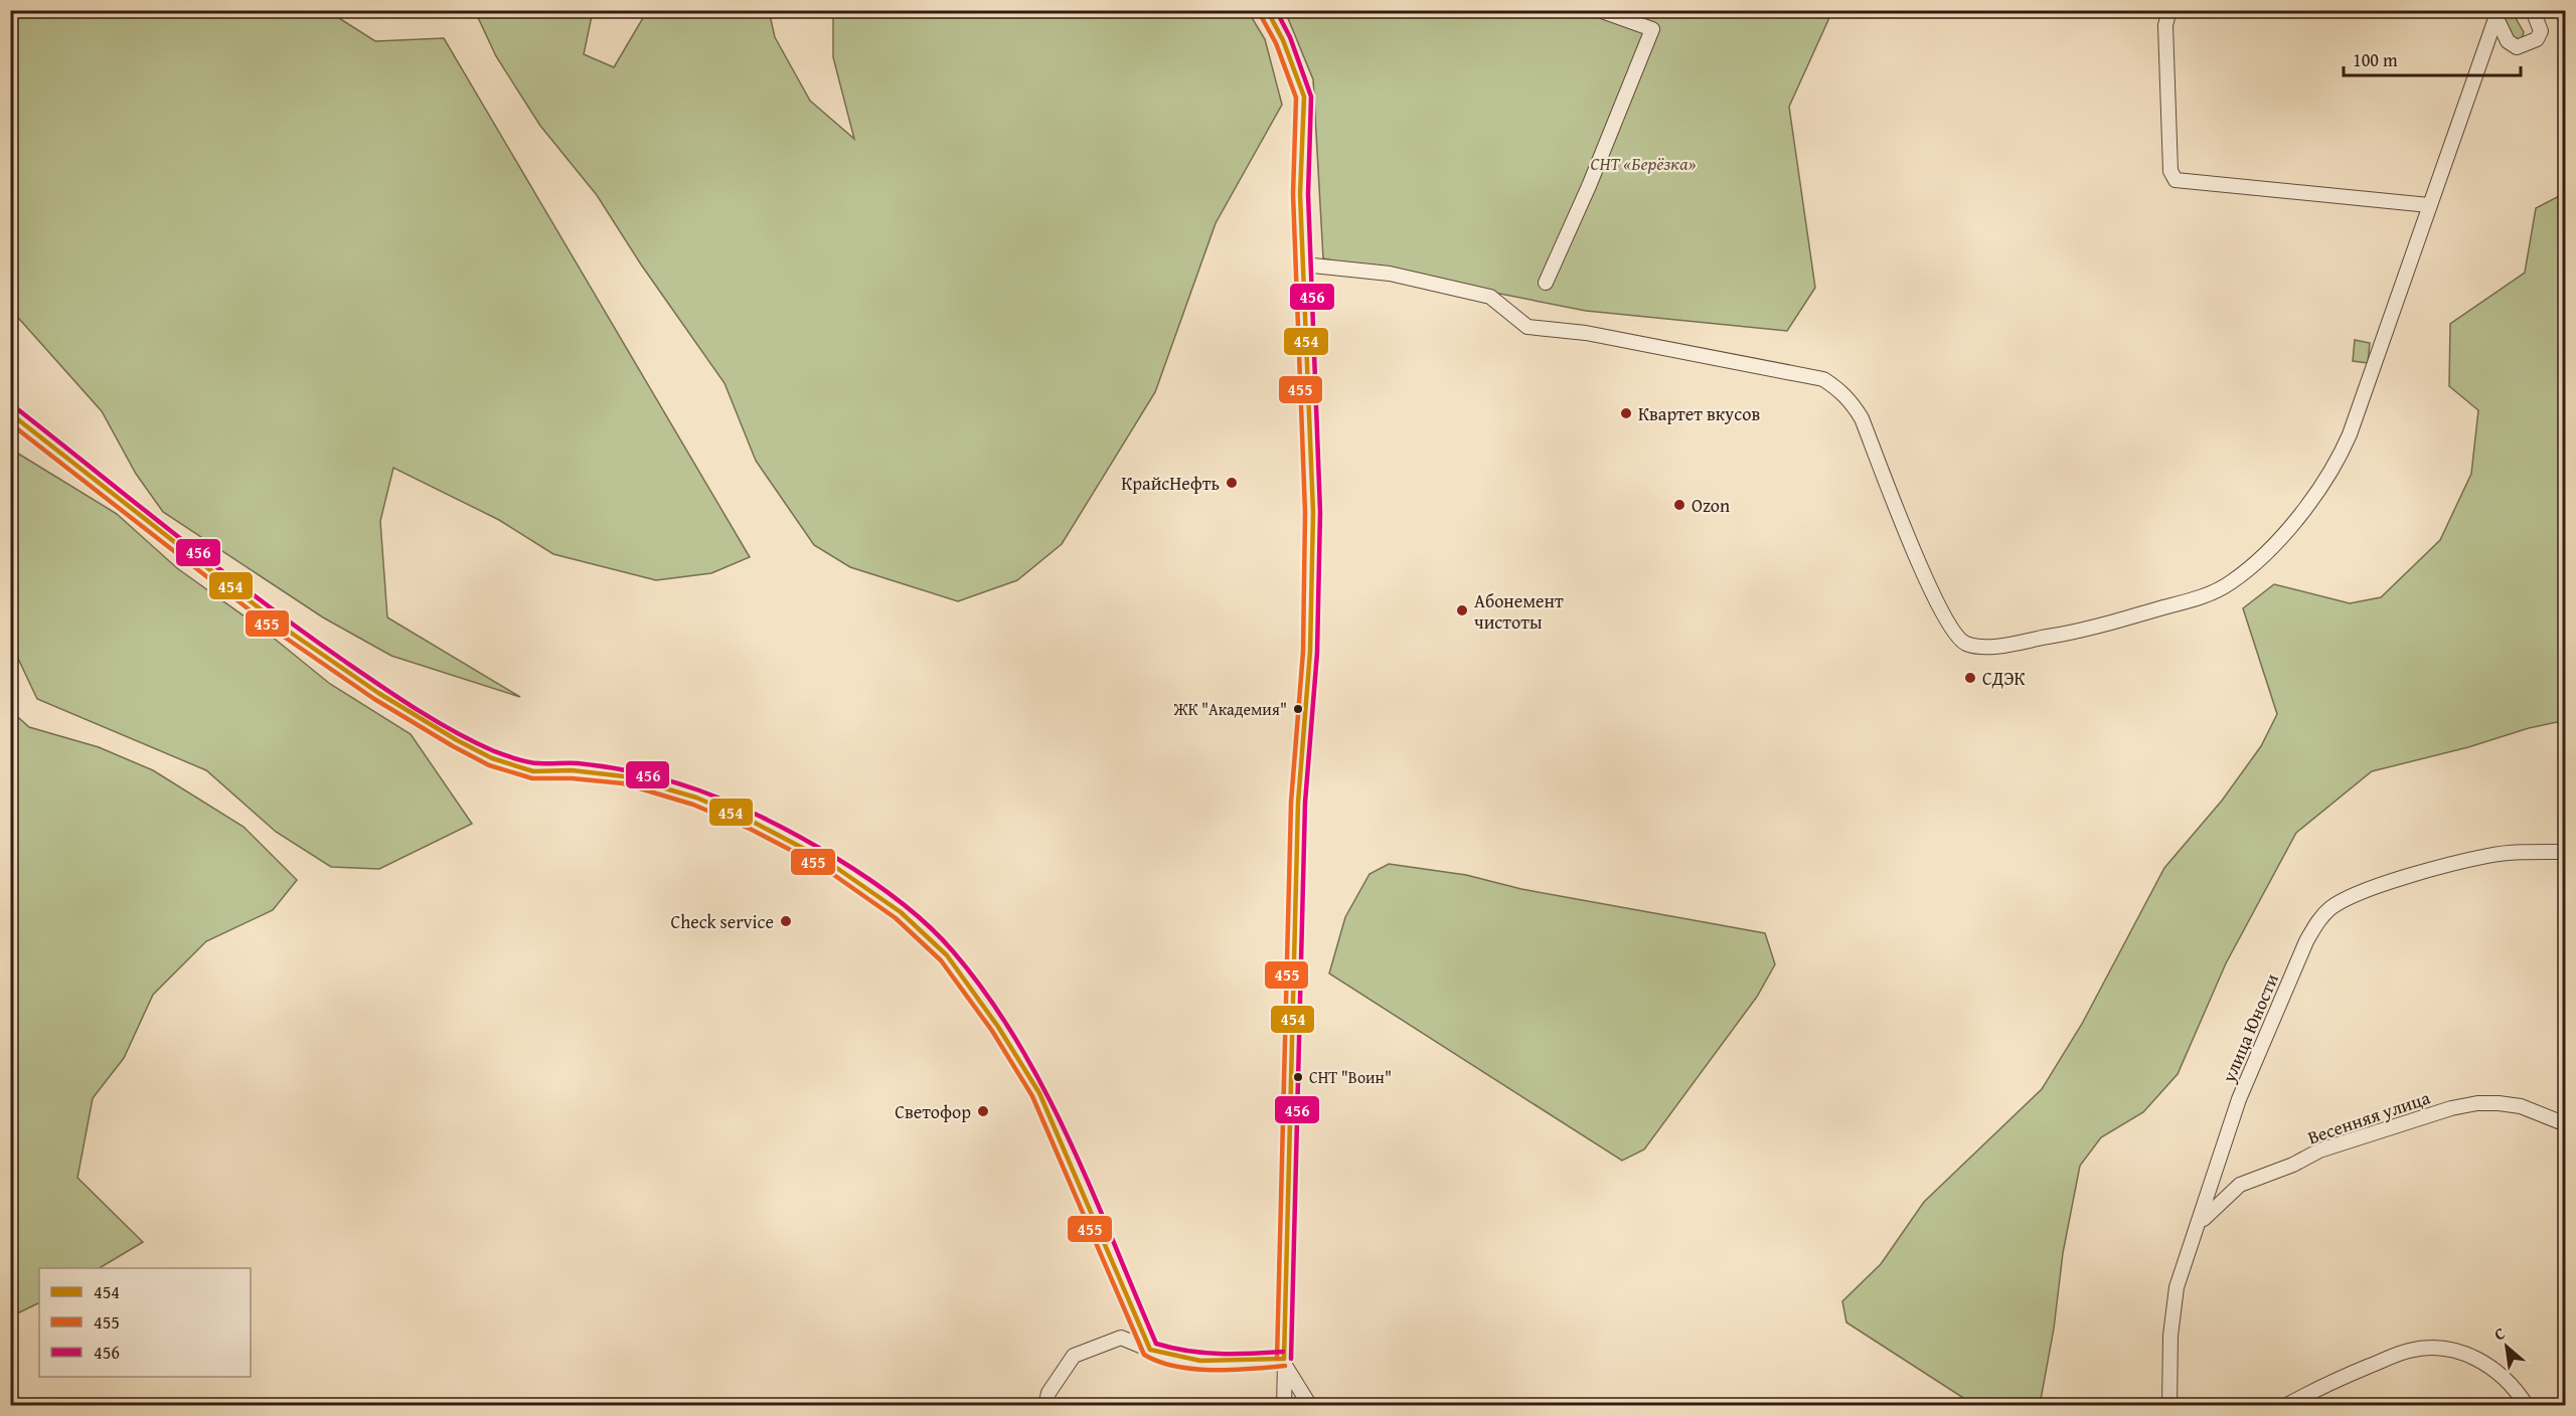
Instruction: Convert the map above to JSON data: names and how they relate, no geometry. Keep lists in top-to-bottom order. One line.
{"streets":{"street":["улица Юности","Весенняя улица"]},"crossings":[["улица Юности","Весенняя улица"]],"parks":["СНТ «Берёзка»"],"places":["Квартет вкусов","КрайсНефть","Ozon","Абонемент чистоты","СДЭК","ЖК \"Академия\"","Check service","СНТ \"Воин\"","Светофор"],"lines":["transit line 454","transit line 456","transit line 455"],"legend":["454","455","456"],"scale_bar":"100 m","north":"top left"}
